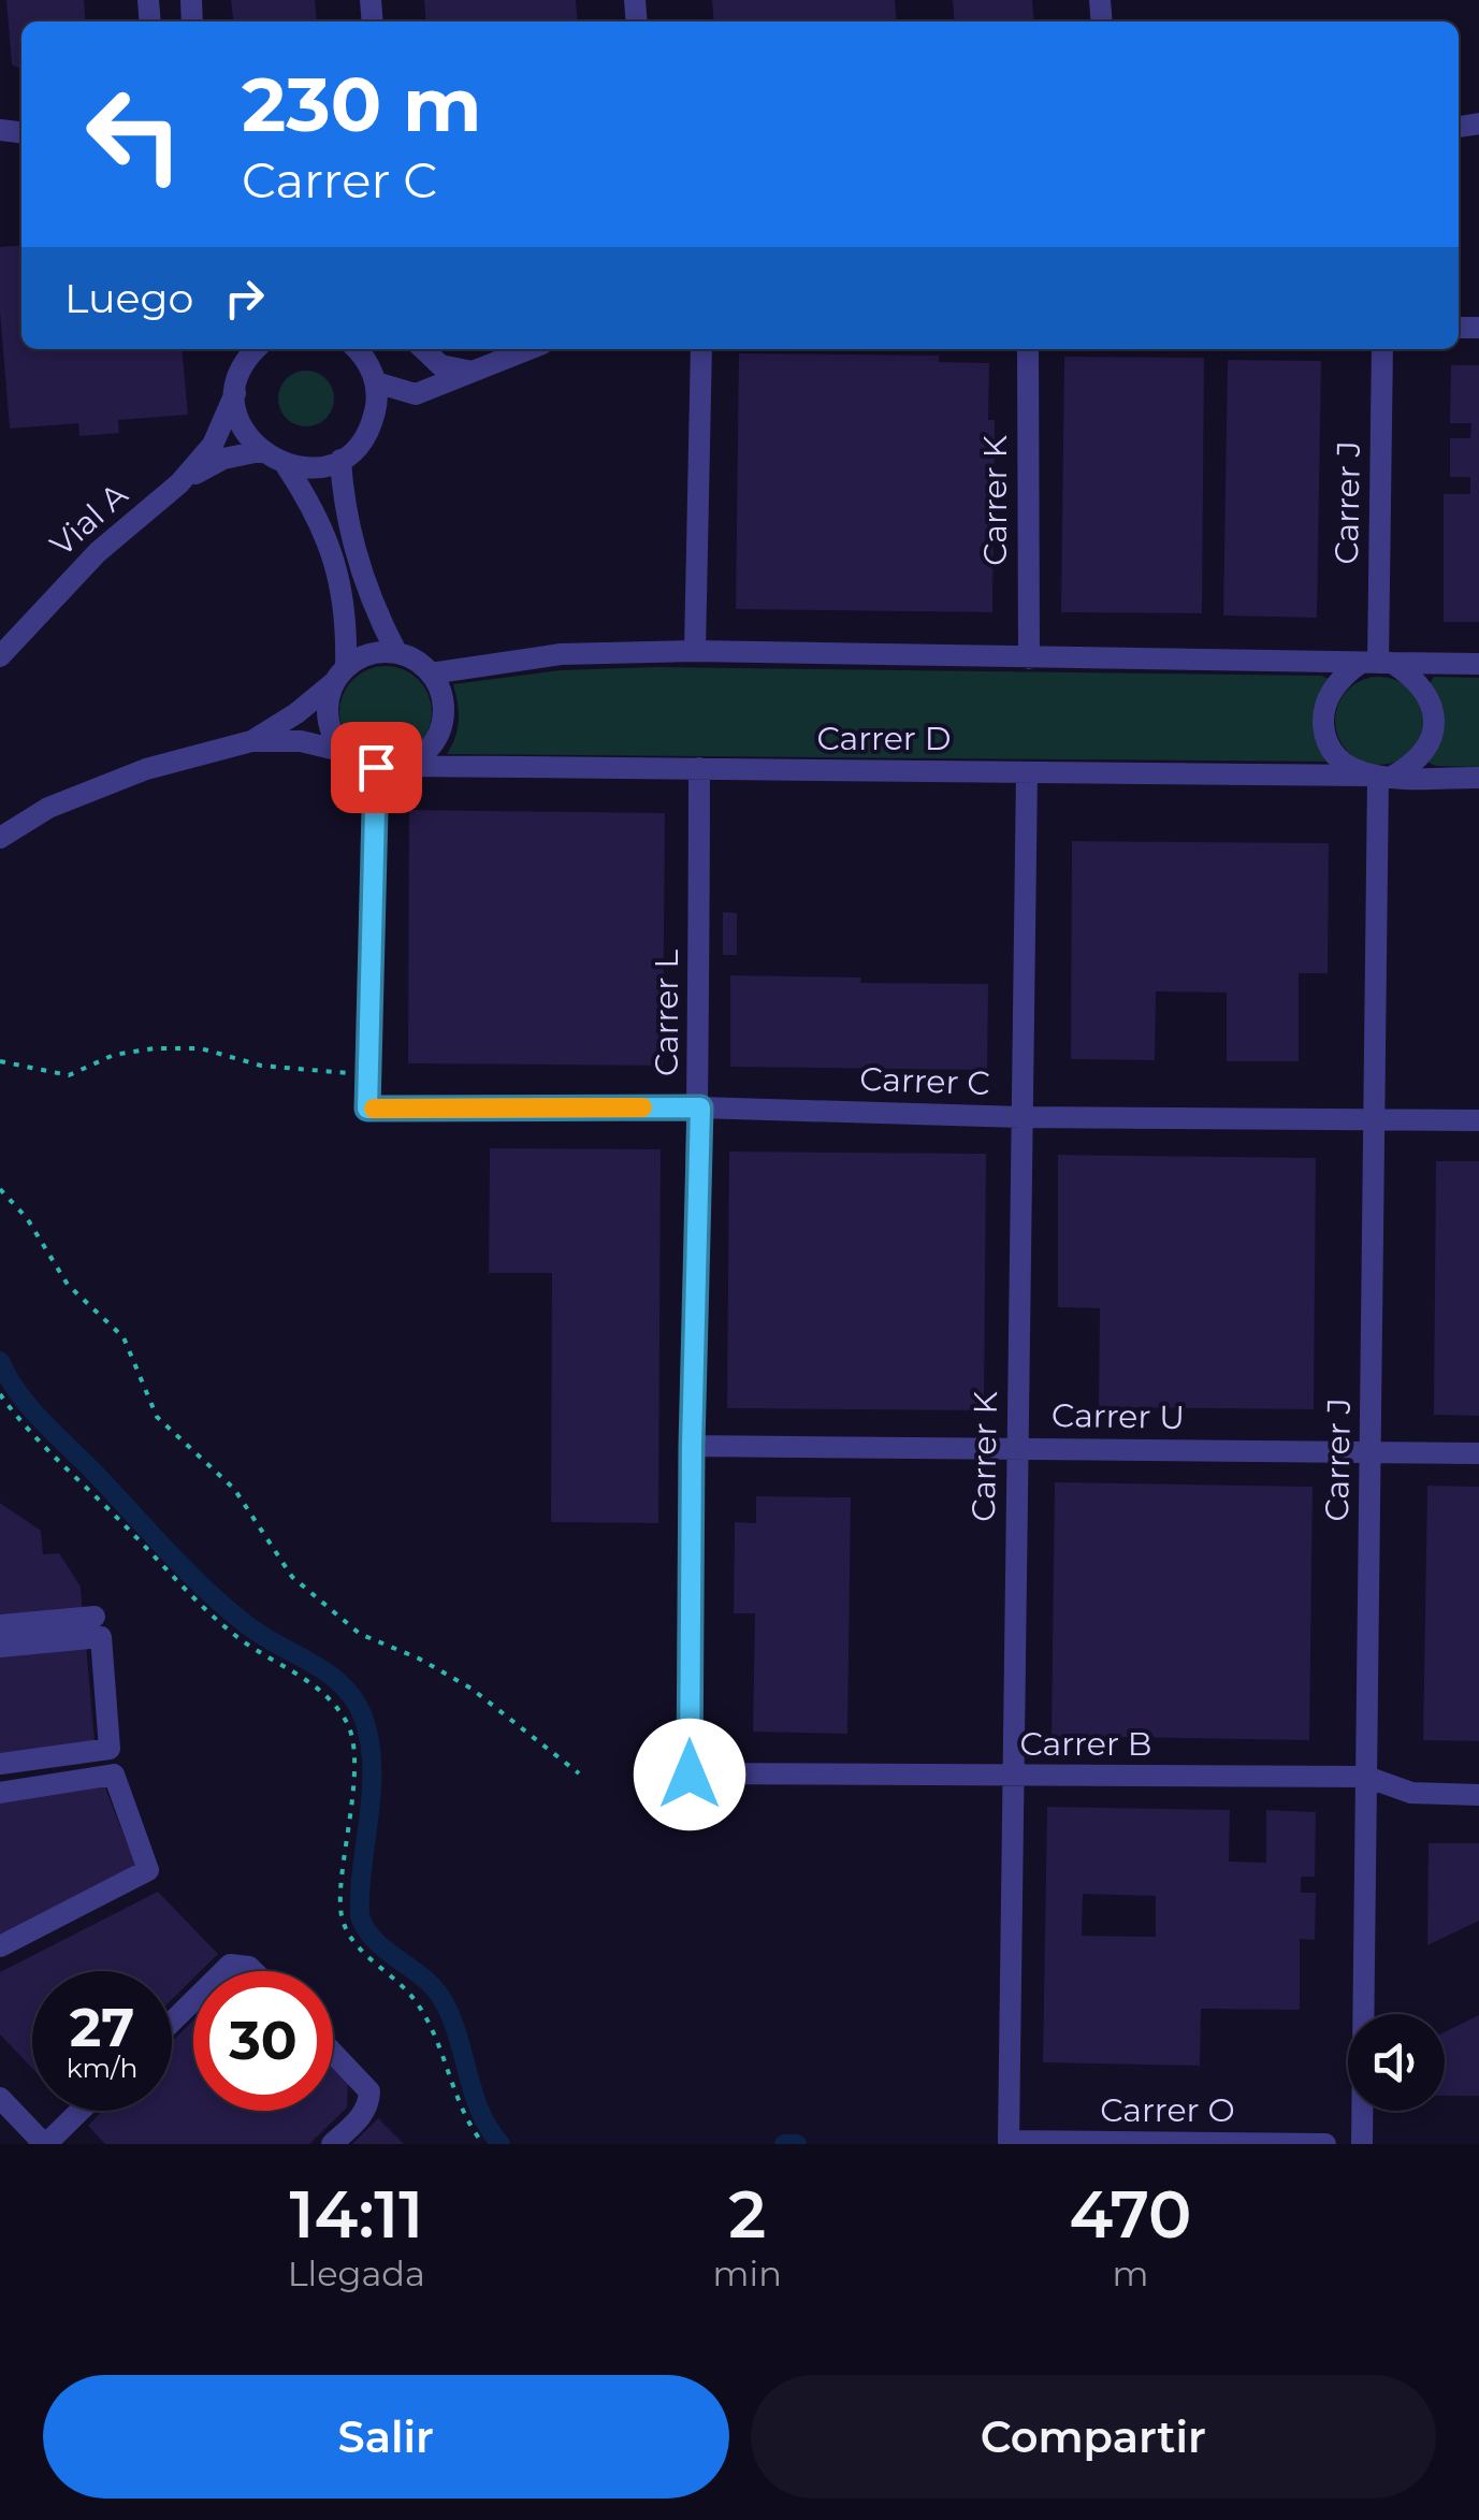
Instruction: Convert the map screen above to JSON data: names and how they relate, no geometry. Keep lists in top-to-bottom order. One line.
{"streets":{"street":["Carrer K","Carrer J","Vial A","Carrer D","Carrer L","Carrer C","Carrer U","Carrer B","Carrer O"]},"crossings":[["Carrer K","Carrer D"],["Carrer K","Carrer C"],["Carrer K","Carrer U"],["Carrer K","Carrer B"],["Carrer K","Carrer O"],["Carrer J","Carrer D"],["Carrer J","Carrer C"],["Carrer J","Carrer U"],["Carrer J","Carrer B"],["Carrer D","Carrer L"],["Carrer L","Carrer C"],["Carrer L","Carrer U"],["Carrer L","Carrer B"]],"page":{"turn":["230 m","Carrer C"],"then":"Luego","speed":"27 km/h","limit":"30","eta":["14:11","Llegada","2","min","470","m"],"buttons":["Salir","Compartir"]}}
